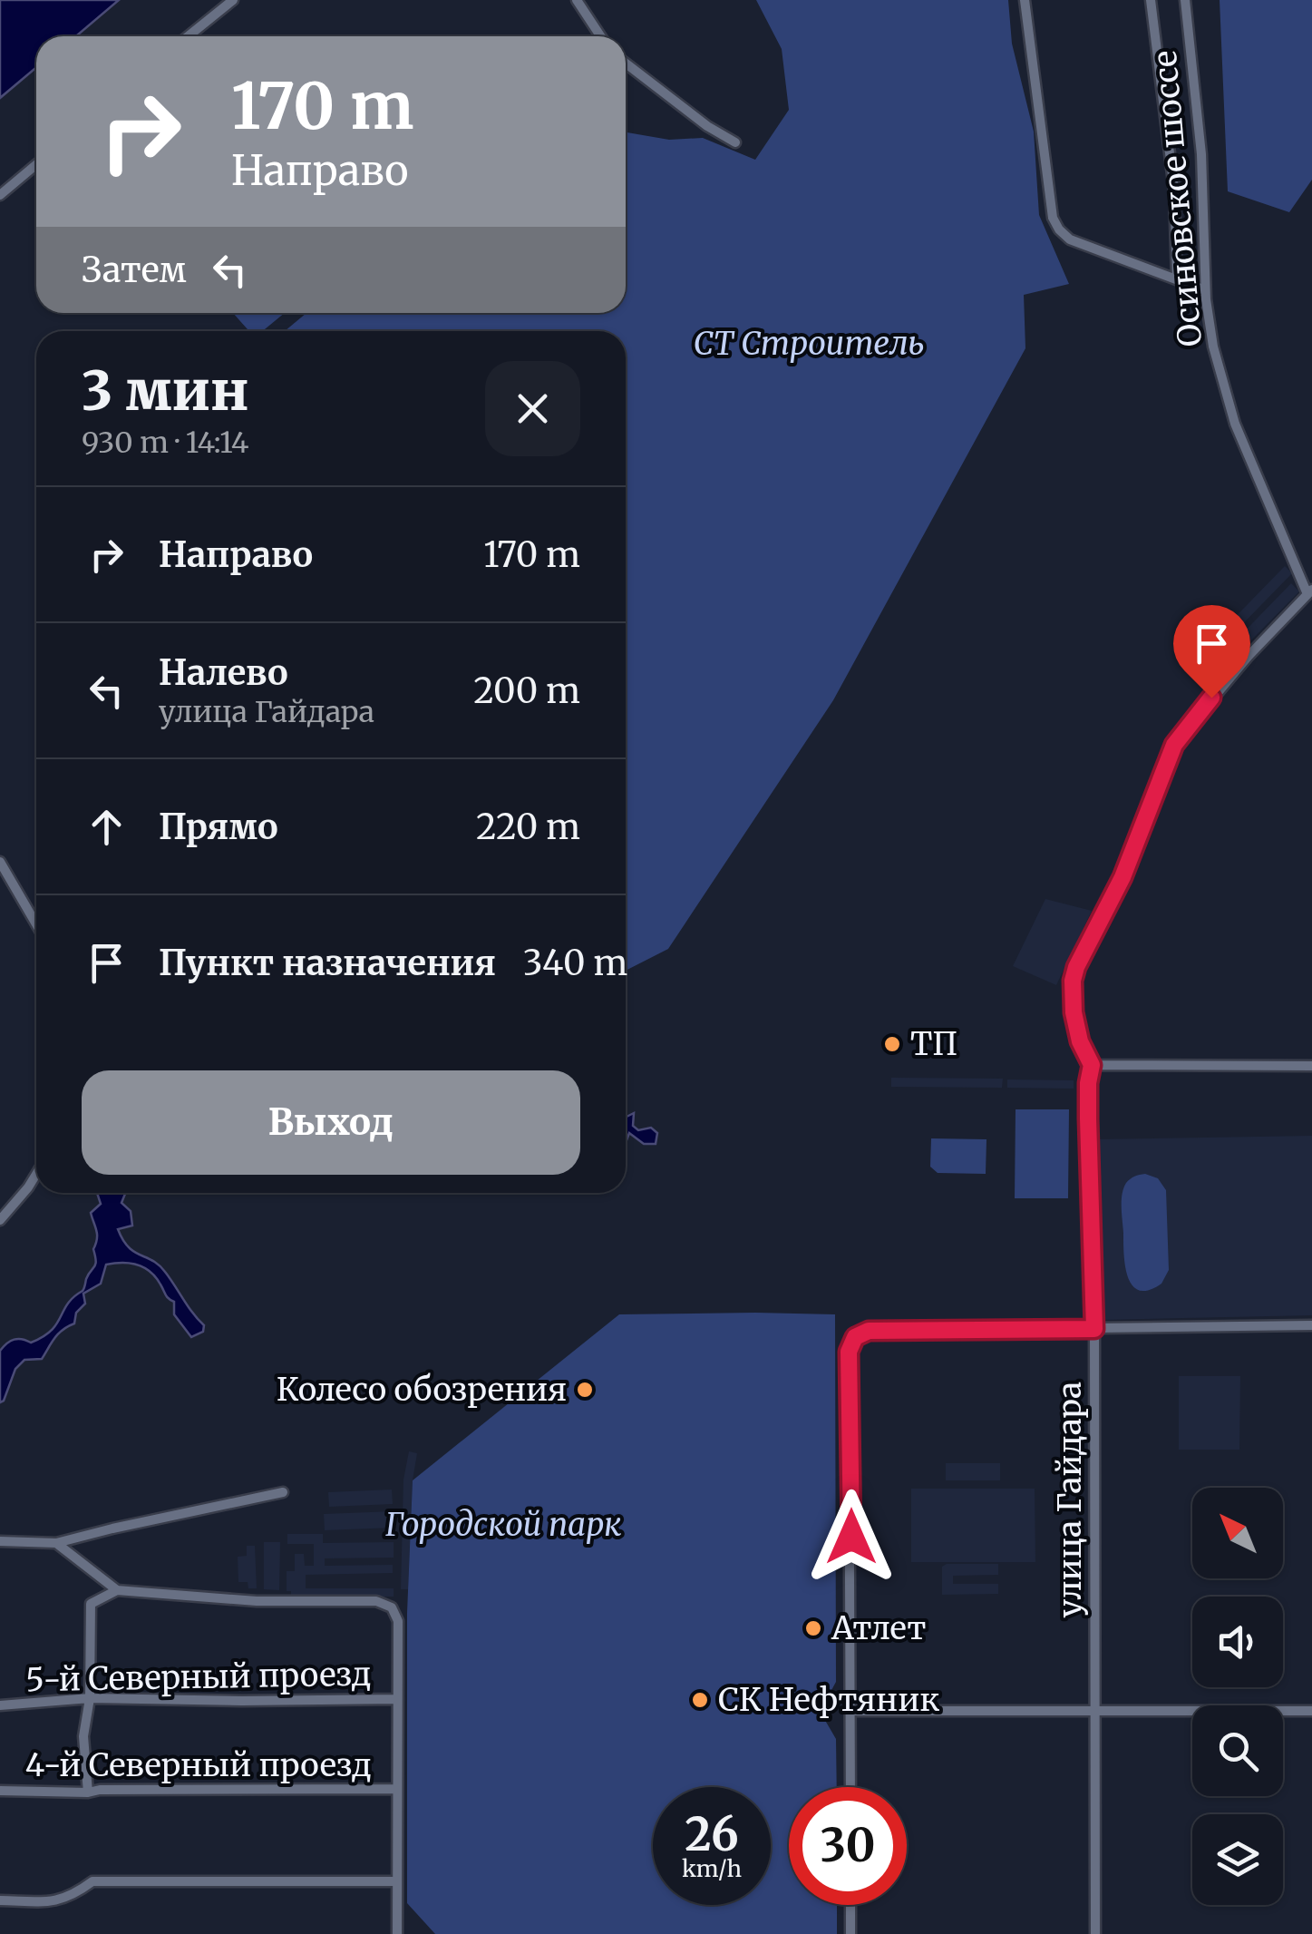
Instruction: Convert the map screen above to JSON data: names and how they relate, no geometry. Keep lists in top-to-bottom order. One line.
{"streets":{"street":["Осиновское шоссе","улица Гайдара","5-й Северный проезд","4-й Северный проезд"]},"parks":["СТ Строитель","Городской парк"],"places":["ТП","Колесо обозрения","Атлет","СК Нефтяник"],"north":"top left","page":{"turn":["170 m","Направо"],"then":"Затем","heading":["3 мин","930 m · 14:14"],"list":[{"name":"Направо","value":"170 m"},{"name":"Налево","note":"улица Гайдара","value":"200 m"},{"name":"Прямо","value":"220 m"},{"name":"Пункт назначения","value":"340 m"}],"buttons":"Выход","speed":"26 km/h","limit":"30"}}
